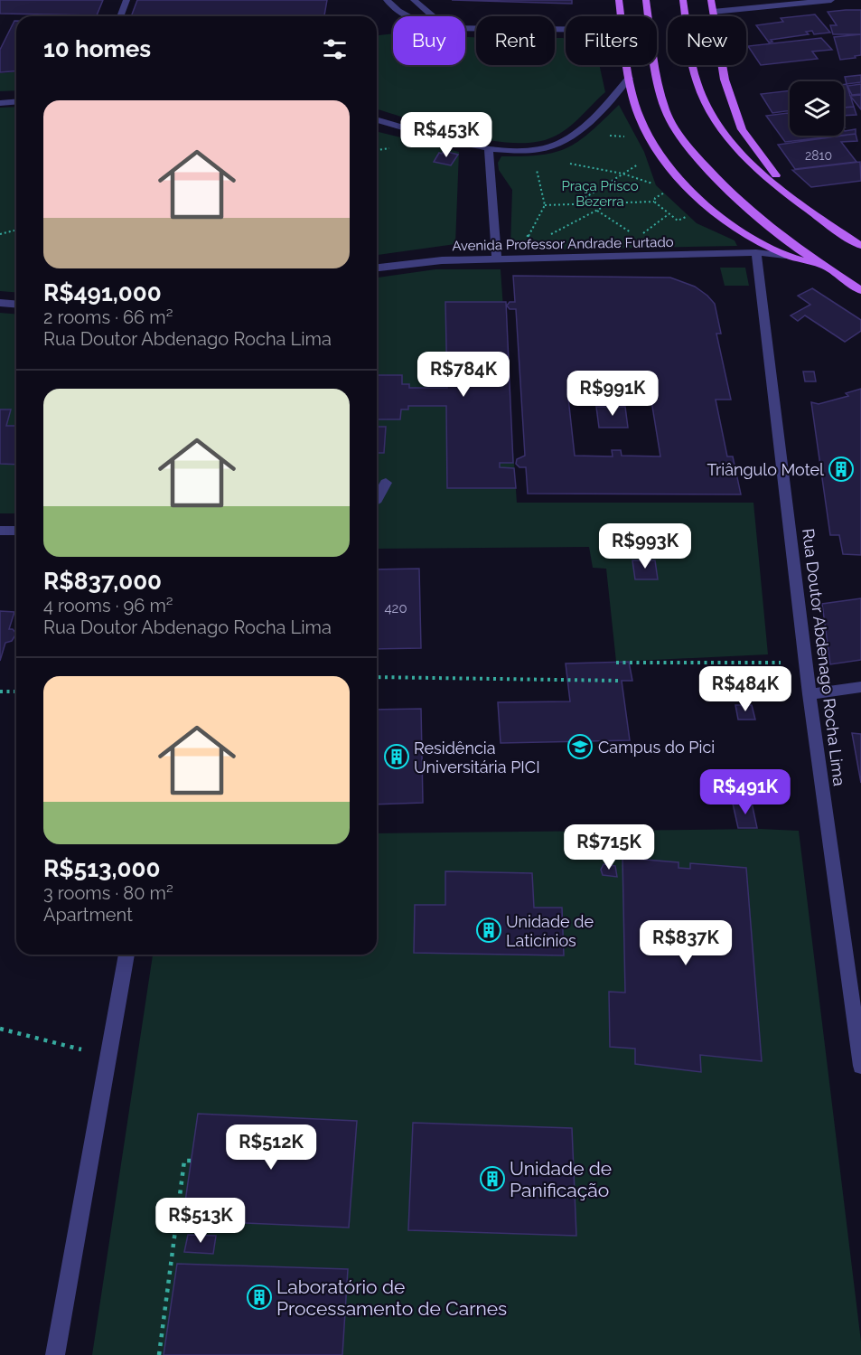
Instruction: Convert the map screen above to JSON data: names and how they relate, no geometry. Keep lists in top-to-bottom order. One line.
{"streets":{"street":["Avenida Professor Andrade Furtado","Rua Doutor Abdenago Rocha Lima"]},"crossings":[["Avenida Professor Andrade Furtado","Rua Doutor Abdenago Rocha Lima"]],"parks":["Praça Prisco Bezerra"],"places":{"building":["Triângulo Motel","Residência Universitária PICI","Unidade de Laticínios","Unidade de Panificação","Laboratório de Processamento de Carnes"],"school or university":["Campus do Pici"]},"house_numbers":["2810","420"],"page":{"chip":["Buy","Rent","Filters","New"],"heading":"10 homes","list":[{"name":"R$491,000","note":"2 rooms · 66 m² · Rua Doutor Abdenago Rocha Lima"},{"name":"R$837,000","note":"4 rooms · 96 m² · Rua Doutor Abdenago Rocha Lima"},{"name":"R$513,000","note":"3 rooms · 80 m² · Apartment"}],"price":["R$453K","R$784K","R$991K","R$993K","R$484K","R$491K","R$715K","R$837K","R$512K","R$513K"]}}
